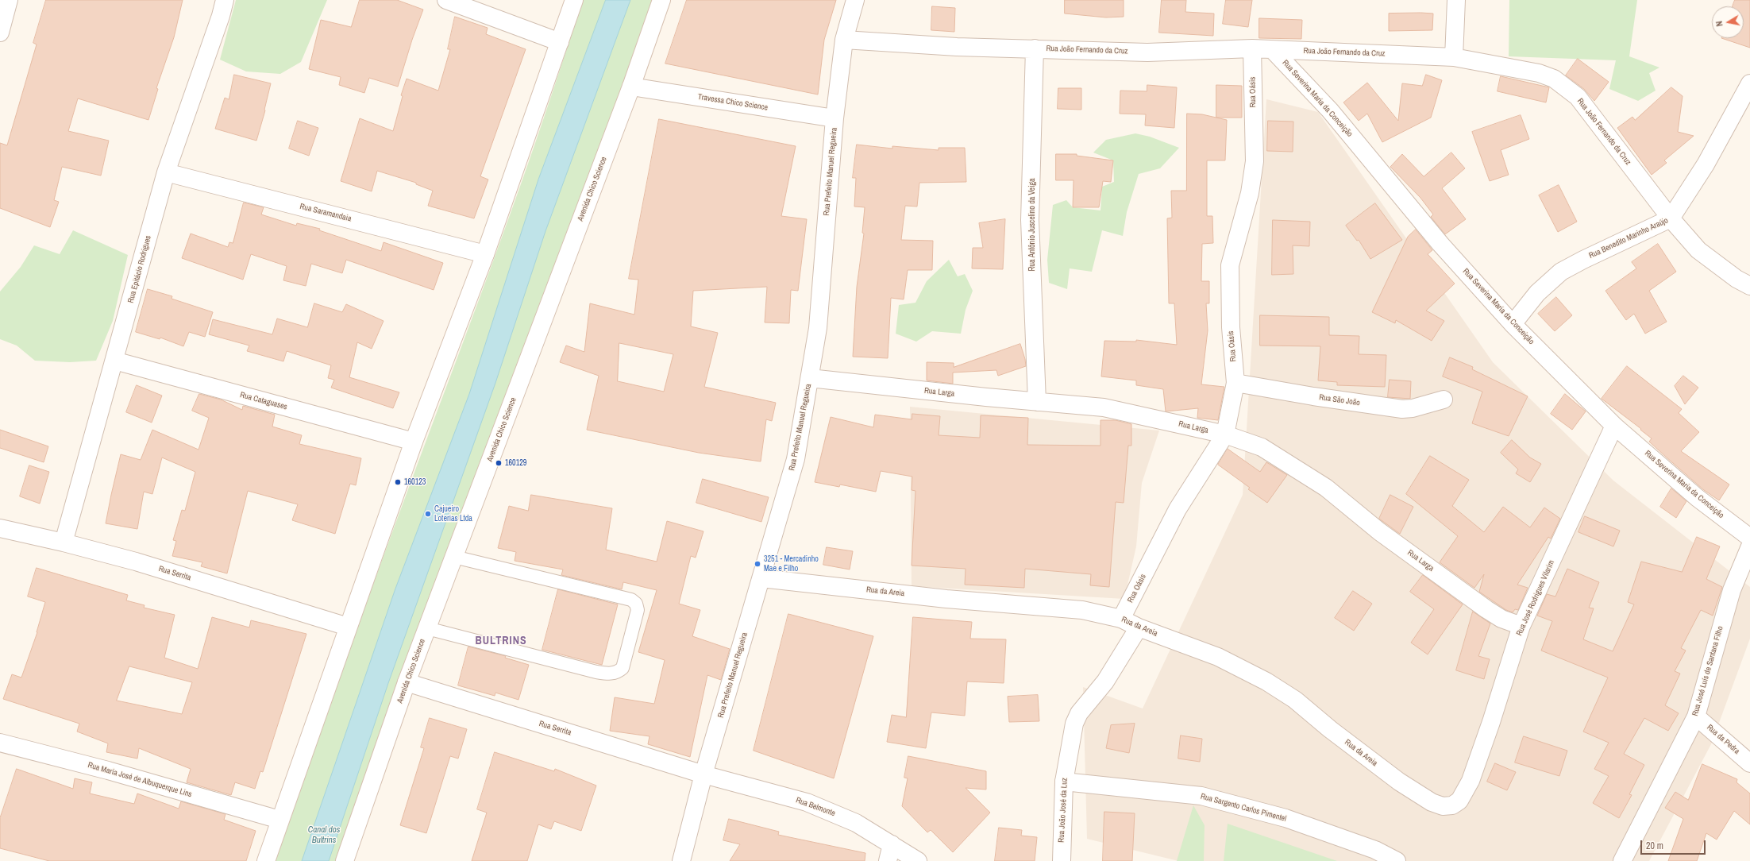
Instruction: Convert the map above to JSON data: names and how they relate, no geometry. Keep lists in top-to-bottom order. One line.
{"streets":{"street":["Rua João Fernando da Cruz","Rua Oásis","Rua Severina Maria da Conceição","Travessa Chico Science","Rua Prefeito Manuel Regueira","Avenida Chico Science","Rua Saramandaia","Rua Antônio Juscelino da Veiga","Rua Benedito Marinho Araújo","Rua Epitácio Rodrigues","Rua Larga","Rua São João","Rua Cataguases","Rua Serrita","Rua da Areia","Rua José Rodrigues Vilarim","Rua José Luís de Santana Filho","Rua da Pedra","Rua Maria José de Albuquerque Lins","Rua Belmonte","Rua Sargento Carlos Pimentel","Rua João José da Luz"]},"crossings":[["Rua João Fernando da Cruz","Rua Oásis"],["Rua João Fernando da Cruz","Rua Severina Maria da Conceição"],["Rua João Fernando da Cruz","Rua Prefeito Manuel Regueira"],["Rua João Fernando da Cruz","Rua Antônio Juscelino da Veiga"],["Rua João Fernando da Cruz","Rua Benedito Marinho Araújo"],["Rua Oásis","Rua Larga"],["Rua Oásis","Rua São João"],["Rua Oásis","Rua da Areia"],["Rua Severina Maria da Conceição","Rua Benedito Marinho Araújo"],["Rua Severina Maria da Conceição","Rua José Rodrigues Vilarim"],["Travessa Chico Science","Rua Prefeito Manuel Regueira"],["Travessa Chico Science","Avenida Chico Science"],["Rua Prefeito Manuel Regueira","Rua Larga"],["Rua Prefeito Manuel Regueira","Rua Serrita"],["Rua Prefeito Manuel Regueira","Rua da Areia"],["Rua Prefeito Manuel Regueira","Rua Belmonte"],["Avenida Chico Science","Rua Serrita"],["Rua Saramandaia","Rua Epitácio Rodrigues"],["Rua Antônio Juscelino da Veiga","Rua Larga"],["Rua Epitácio Rodrigues","Rua Cataguases"],["Rua Epitácio Rodrigues","Rua Serrita"],["Rua Larga","Rua José Rodrigues Vilarim"],["Rua Serrita","Rua Belmonte"],["Rua da Areia","Rua José Rodrigues Vilarim"],["Rua da Areia","Rua João José da Luz"],["Rua José Luís de Santana Filho","Rua da Pedra"],["Rua Sargento Carlos Pimentel","Rua João José da Luz"]],"districts":["BULTRINS"],"water":["Canal dos Bultrins"],"places":["160129","160123","Cajueiro Loterias Ltda","3251 - Mercadinho Mae e Filho"],"scale_bar":"20 m","north":"left"}
